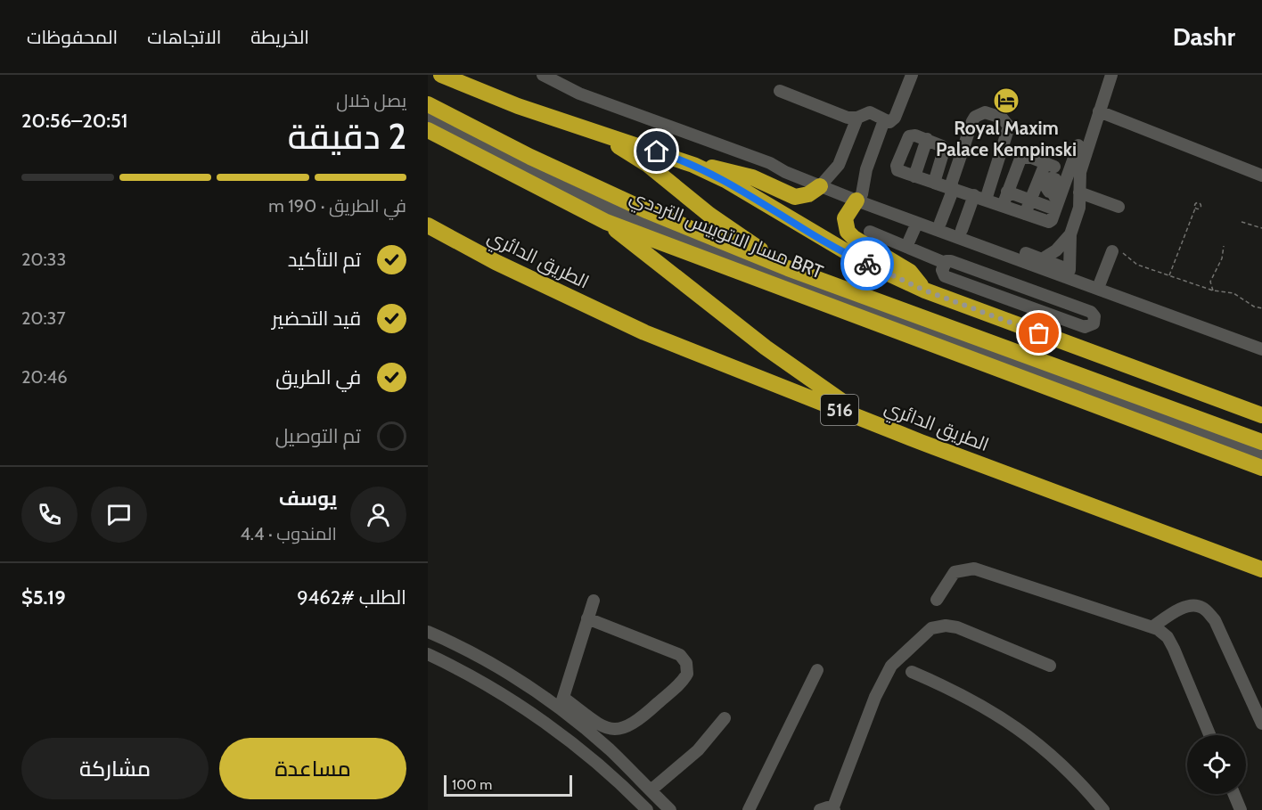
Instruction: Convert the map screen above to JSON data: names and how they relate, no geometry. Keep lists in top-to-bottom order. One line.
{"streets":{"highway":["الطريق الدائري","516"],"street":["مسار الاتوبيس الترددي BRT"]},"crossings":[["الطريق الدائري","516"]],"places":{"hotel":["Royal Maxim Palace Kempinski"]},"scale_bar":"100 m","page":{"header":"Dashr","nav":["الخريطة","الاتجاهات","المحفوظات"],"heading":["2 دقيقة","يصل خلال","20:51–20:56"],"panel":["يوسف","المندوب · 4.4","الطلب #9462","$5.19"],"bar":"في الطريق · 190 m","list":[["تم التأكيد","20:33"],["قيد التحضير","20:37"],["في الطريق","20:46"],"تم التوصيل"],"buttons":["مساعدة","مشاركة"],"scale":"100 m"}}
